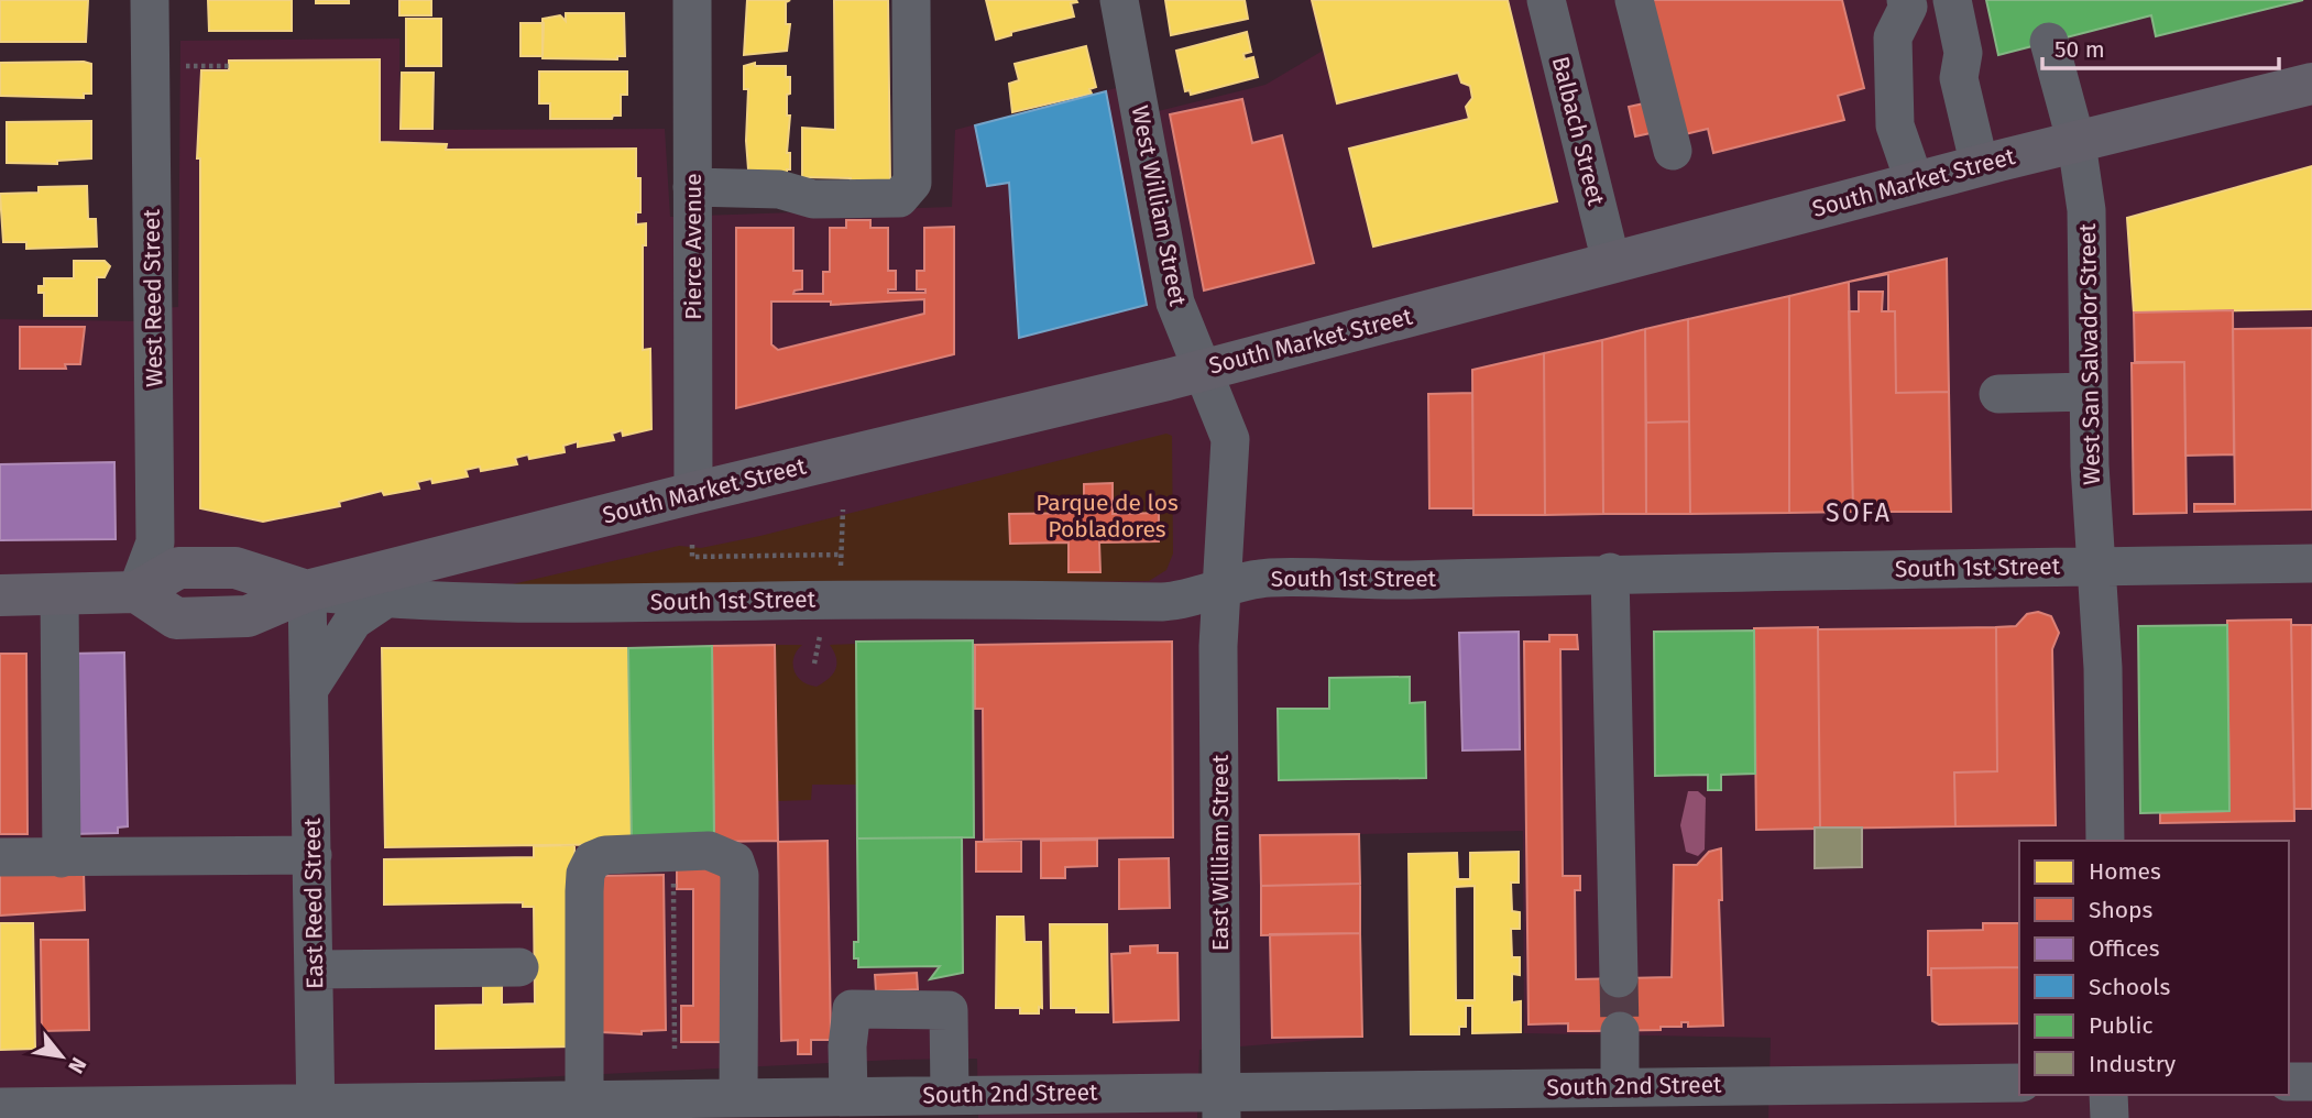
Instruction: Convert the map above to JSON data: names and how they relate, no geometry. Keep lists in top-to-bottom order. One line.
{"streets":{"main road":["South Market Street","South 1st Street"],"street":["Balbach Street","West William Street","Pierce Avenue","West Reed Street","West San Salvador Street","East William Street","East Reed Street","South 2nd Street"]},"crossings":[["Balbach Street","South Market Street"],["South Market Street","West William Street"],["South Market Street","Pierce Avenue"],["South Market Street","West San Salvador Street"],["South Market Street","South 1st Street"],["South Market Street","East Reed Street"],["West William Street","South 1st Street"],["West William Street","East William Street"],["West Reed Street","South 1st Street"],["West San Salvador Street","South 1st Street"],["South 1st Street","East William Street"],["South 1st Street","East Reed Street"],["East William Street","South 2nd Street"],["East Reed Street","South 2nd Street"]],"districts":["SOFA"],"parks":["Parque de los Pobladores"],"legend":["Homes","Shops","Offices","Schools","Public","Industry"],"scale_bar":"50 m","north":"bottom right"}
